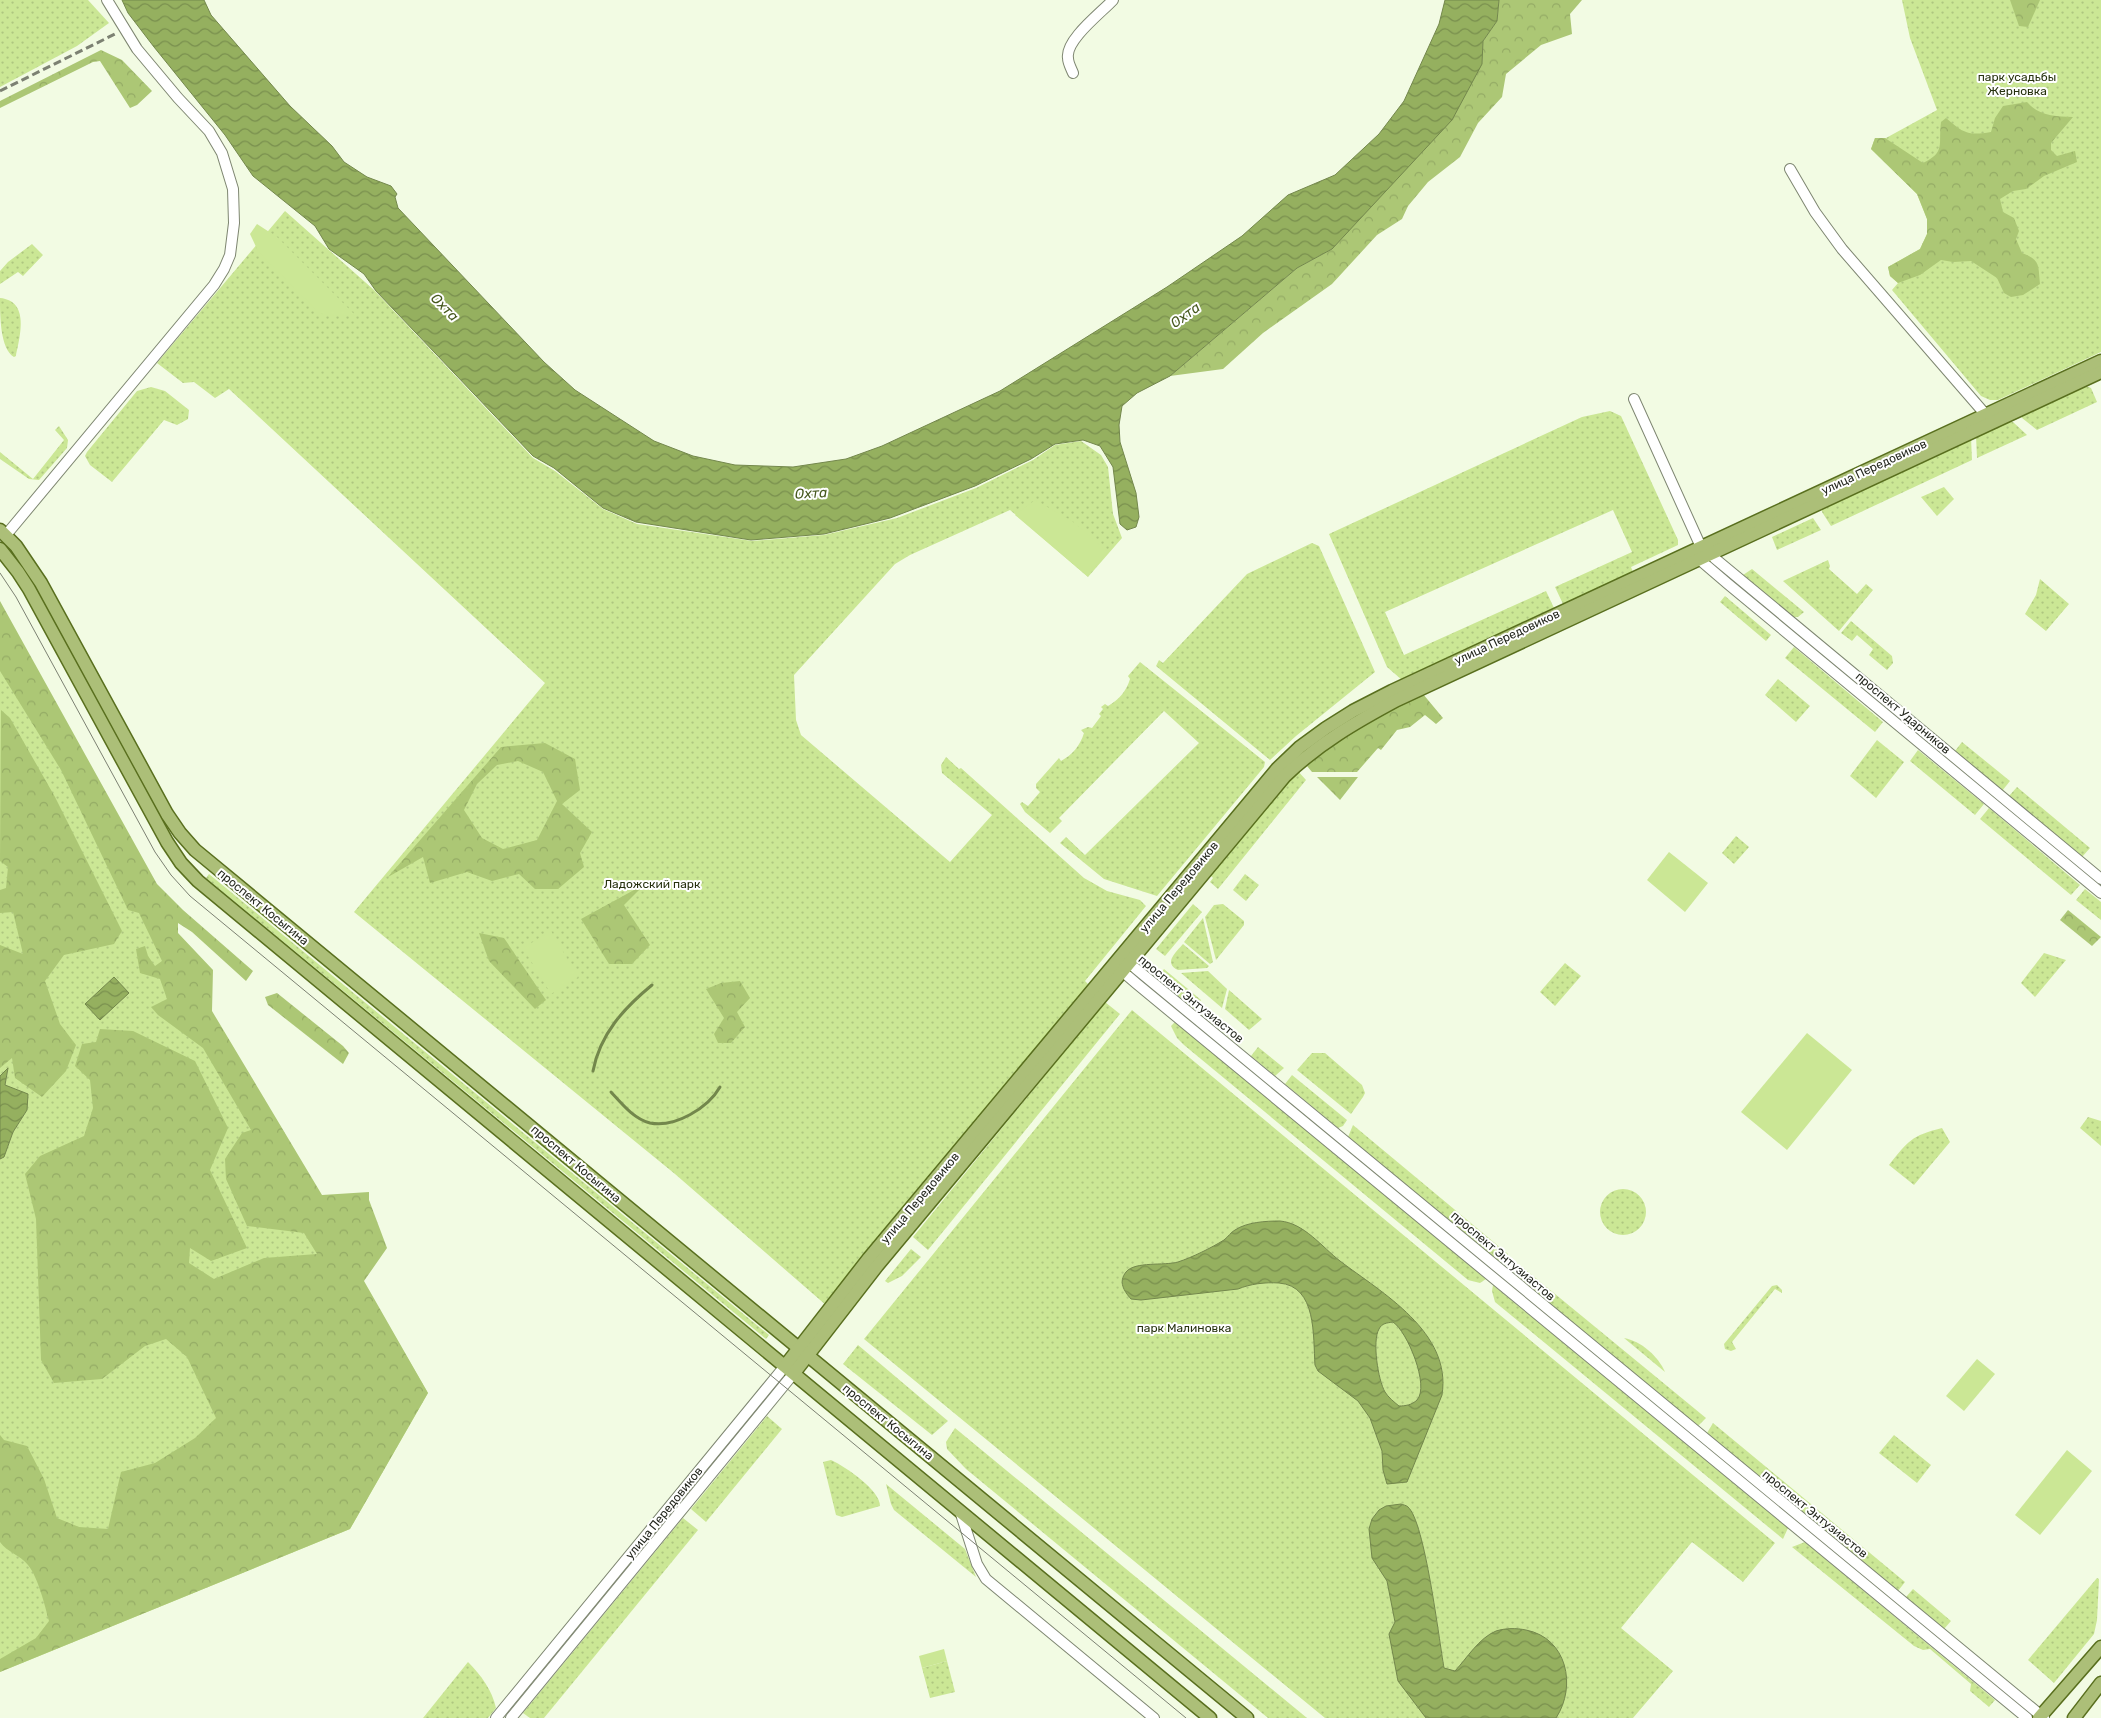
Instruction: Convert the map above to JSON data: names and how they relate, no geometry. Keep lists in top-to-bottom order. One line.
{"streets":{"main road":["улица Передовиков","проспект Косыгина"],"street":["проспект Ударников","проспект Энтузиастов"]},"crossings":[["улица Передовиков","проспект Ударников"],["улица Передовиков","проспект Косыгина"],["улица Передовиков","проспект Энтузиастов"]],"water":["Охта"],"parks":["парк усадьбы Жерновка","Ладожский парк","парк Малиновка"]}
